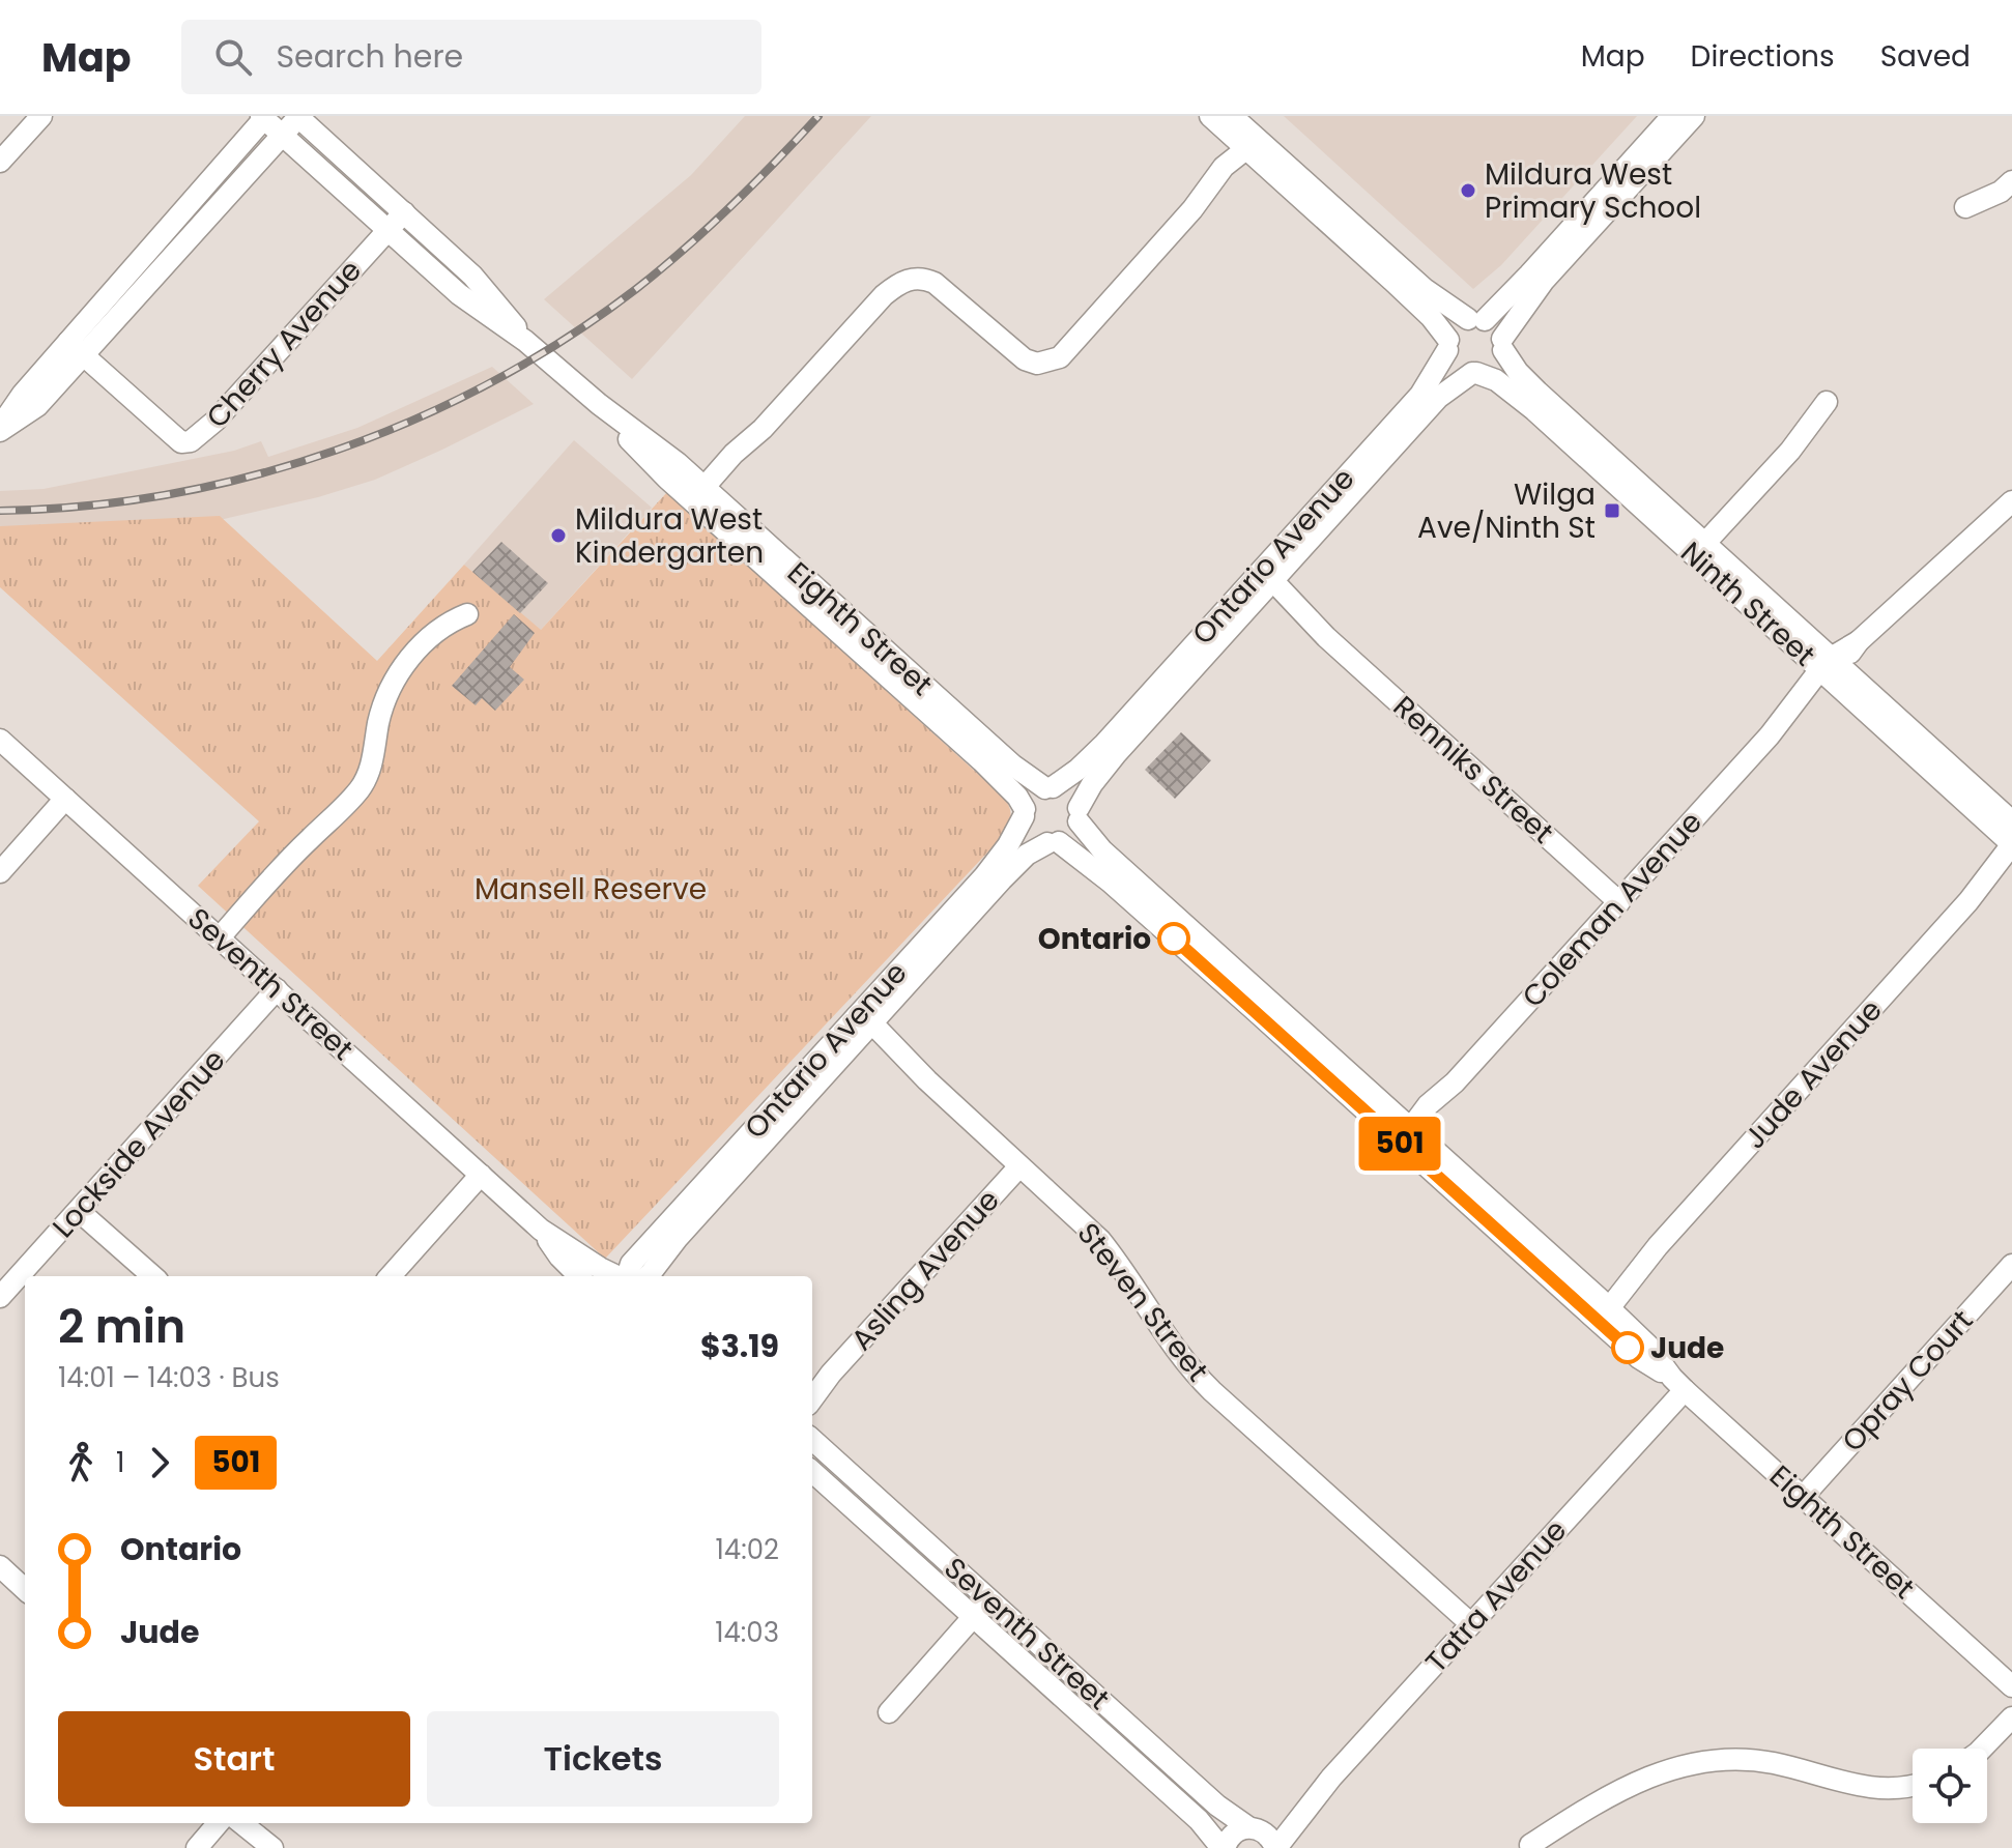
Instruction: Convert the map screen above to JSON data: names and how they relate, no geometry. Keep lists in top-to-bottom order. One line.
{"streets":{"street":["Cherry Avenue","Ontario Avenue","Ninth Street","Eighth Street","Renniks Street","Coleman Avenue","Seventh Street","Jude Avenue","Lockside Avenue","Asling Avenue","Steven Street","Opray Court","Tatra Avenue"]},"crossings":[["Cherry Avenue","Eighth Street"],["Ontario Avenue","Ninth Street"],["Ontario Avenue","Eighth Street"],["Ontario Avenue","Renniks Street"],["Ontario Avenue","Steven Street"],["Ninth Street","Coleman Avenue"],["Ninth Street","Jude Avenue"],["Eighth Street","Coleman Avenue"],["Eighth Street","Jude Avenue"],["Eighth Street","Opray Court"],["Eighth Street","Tatra Avenue"],["Renniks Street","Coleman Avenue"],["Seventh Street","Lockside Avenue"],["Seventh Street","Tatra Avenue"],["Asling Avenue","Steven Street"],["Steven Street","Tatra Avenue"]],"parks":["Mansell Reserve"],"places":{"other":["Mildura West Primary School","Mildura West Kindergarten","Ontario","Jude"],"transit":["Wilga Ave/Ninth St"]},"lines":["bus line 501"],"page":{"header":"Map","search":"Search here","nav":["Map","Directions","Saved"],"on_map":"501","heading":["2 min","14:01 – 14:03 · Bus","$3.19"],"legs":["1","501"],"list":[{"name":"Ontario","value":"14:02"},{"name":"Jude","value":"14:03"}],"buttons":["Start","Tickets"]}}
